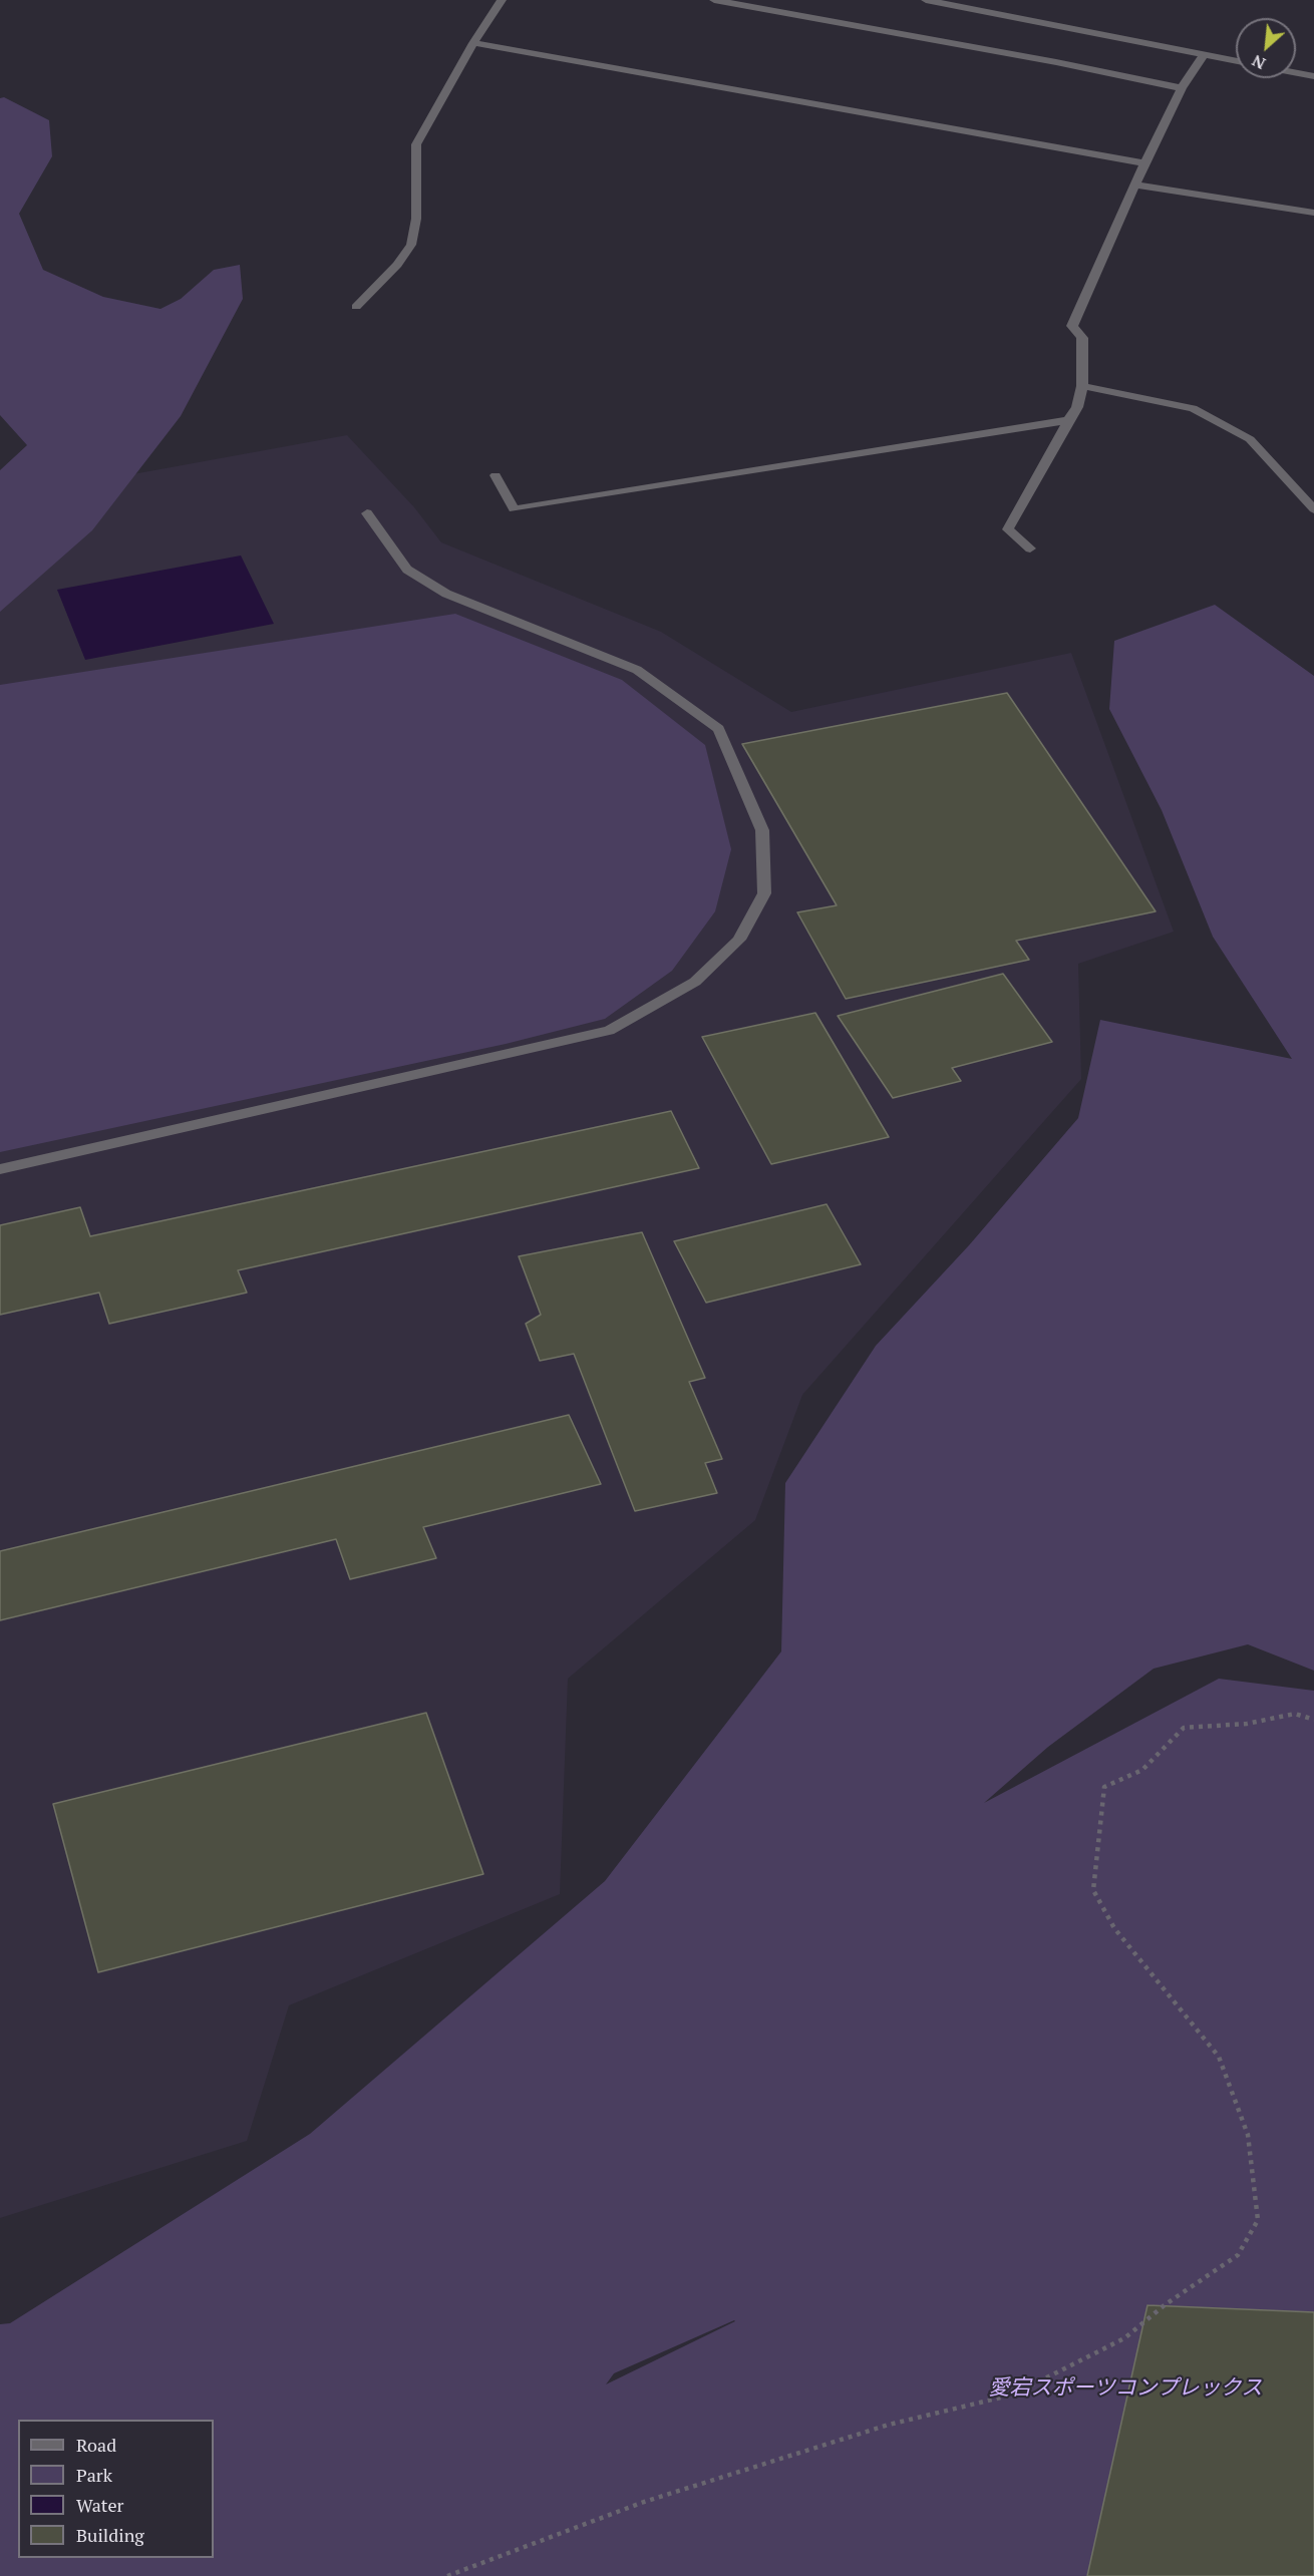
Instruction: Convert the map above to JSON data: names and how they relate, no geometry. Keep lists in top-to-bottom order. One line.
{"parks":["愛宕スポーツコンプレックス"],"legend":["Road","Park","Water","Building"],"north":"bottom left"}
